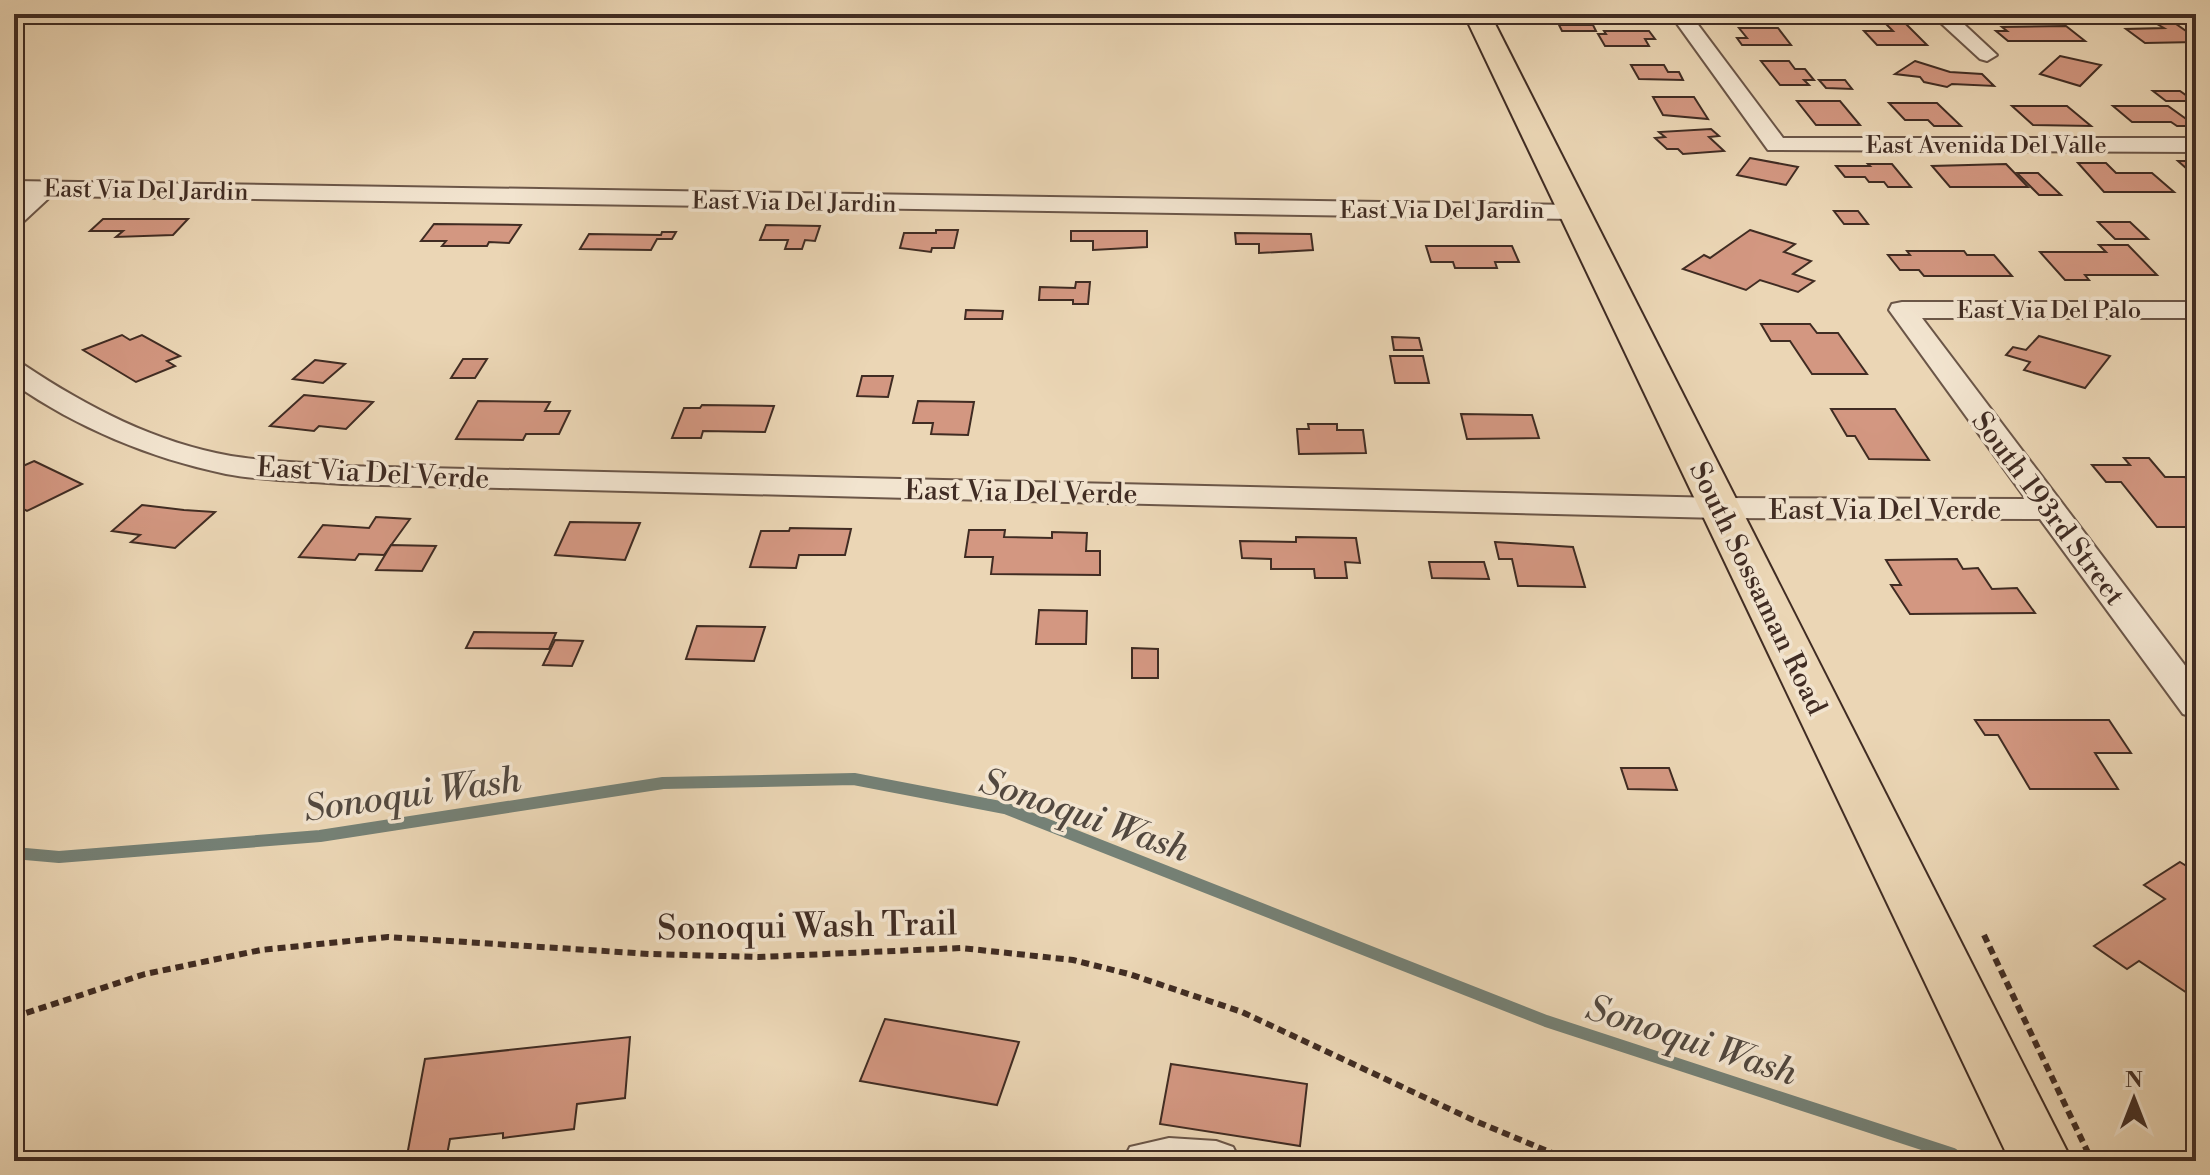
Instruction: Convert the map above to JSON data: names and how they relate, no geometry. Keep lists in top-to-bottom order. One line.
{"streets":{"main road":["South Sossaman Road"],"street":["East Avenida Del Valle","East Via Del Jardin","East Via Del Palo","East Via Del Verde","South 193rd Street"],"path":["Sonoqui Wash Trail"]},"crossings":[["East Via Del Jardin","South Sossaman Road"],["East Via Del Palo","South 193rd Street"],["East Via Del Verde","South 193rd Street"],["East Via Del Verde","South Sossaman Road"]],"water":["Sonoqui Wash"],"north":"top"}
